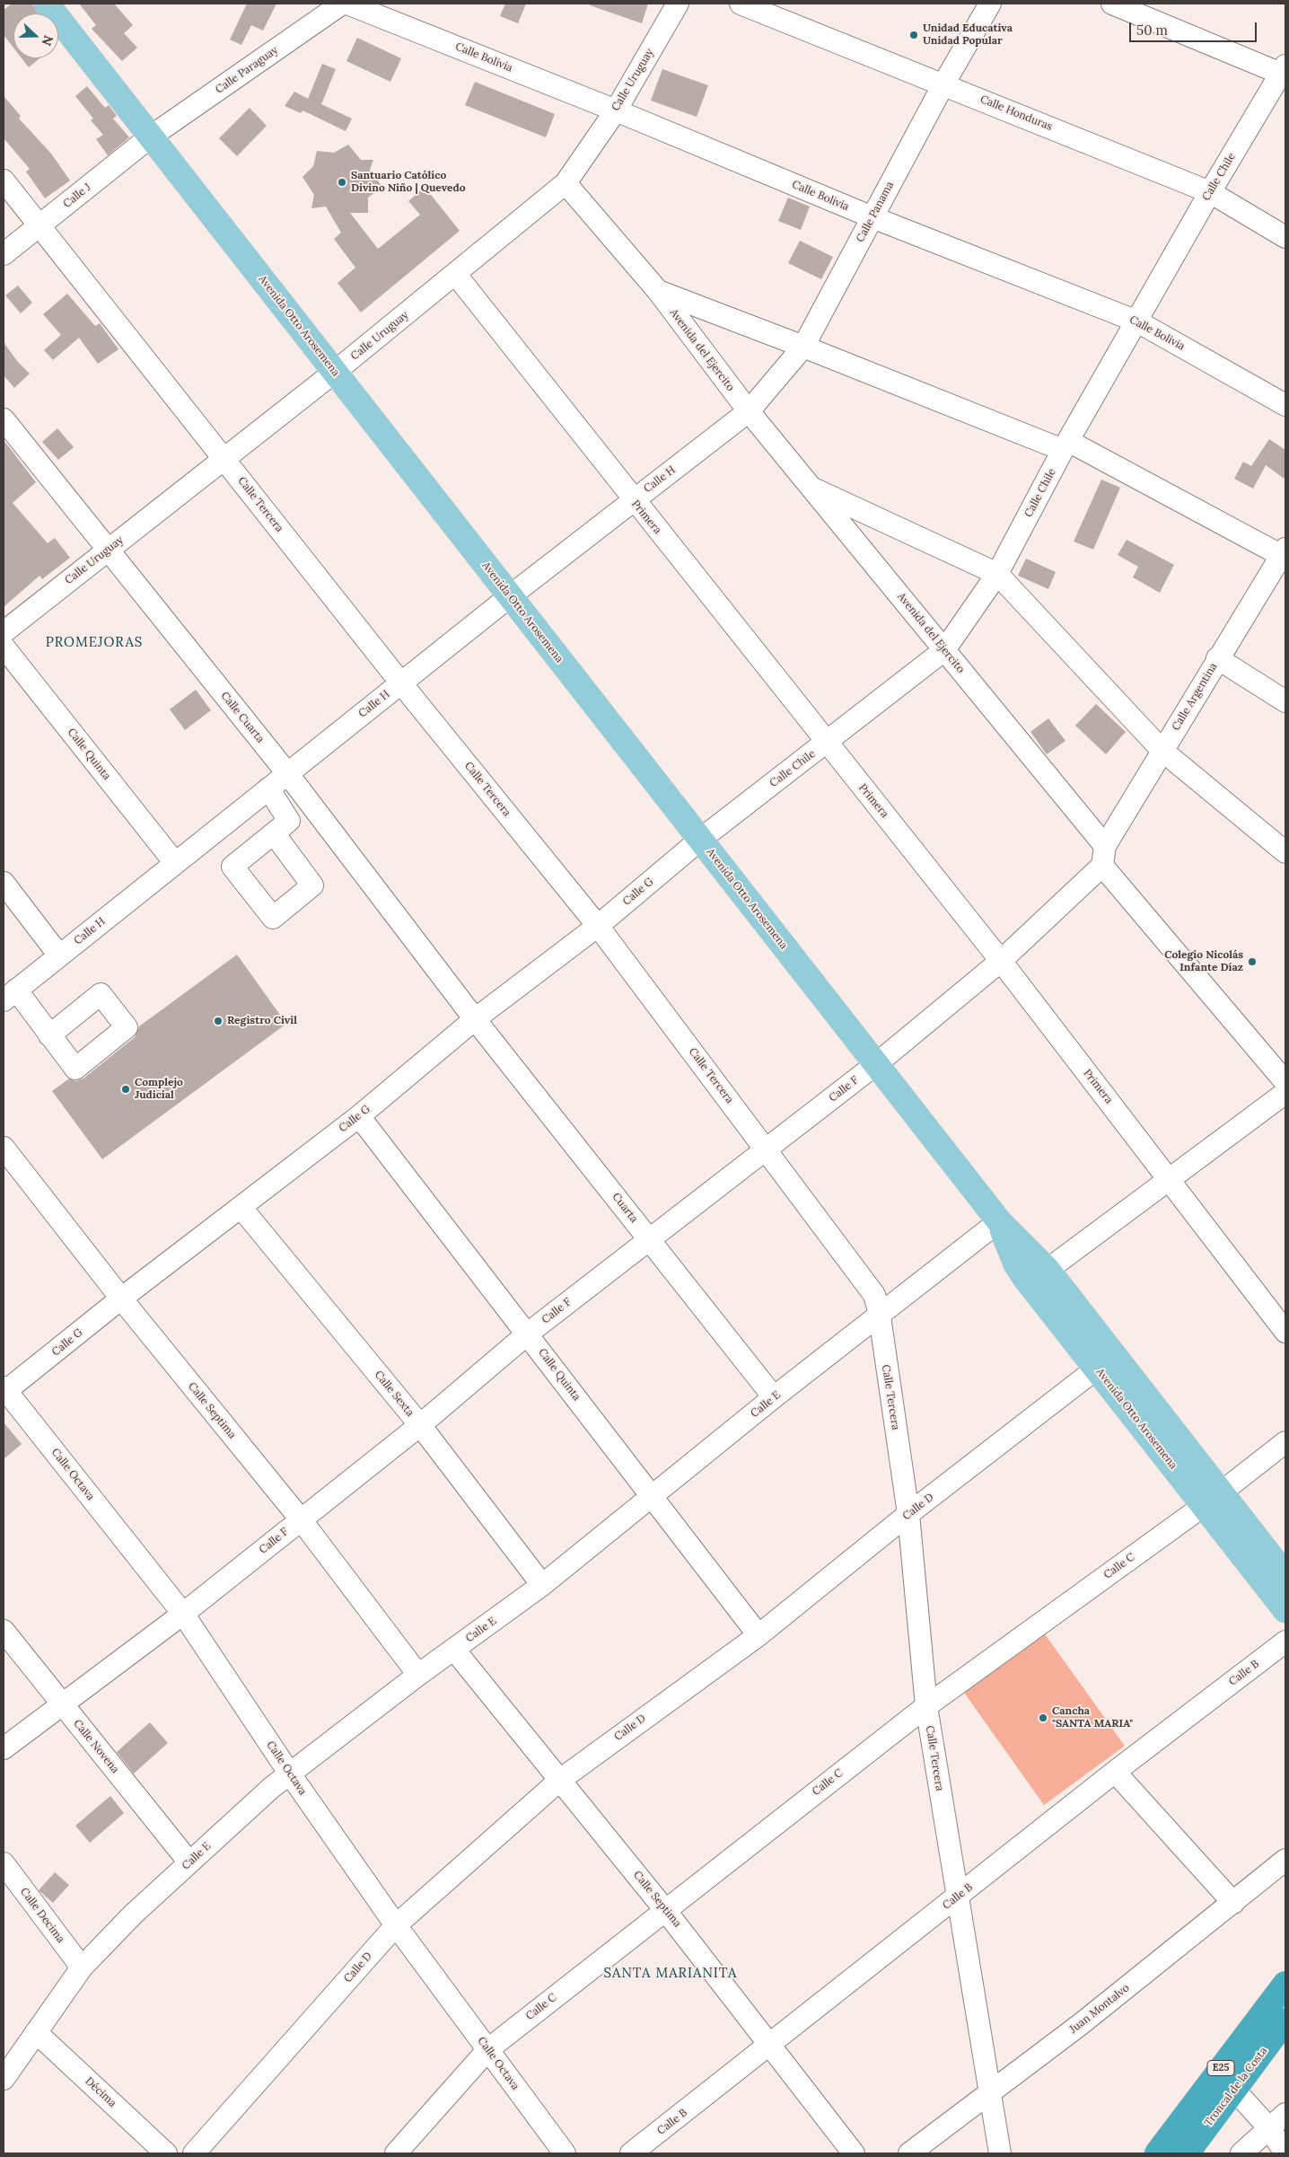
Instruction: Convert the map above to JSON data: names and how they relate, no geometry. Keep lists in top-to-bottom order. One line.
{"streets":{"highway":["E25","Troncal de la Costa"],"main road":["Avenida Otto Arosemena"],"street":["Calle Bolivia","Calle Paraguay","Calle Uruguay","Calle Honduras","Calle Chile","Calle J","Calle Panama","Avenida del Ejercito","Calle H","Calle Tercera","Primera","Calle Argentina","Calle Cuarta","Calle Quinta","Calle G","Calle F","Cuarta","Calle Sexta","Calle E","Calle Septima","Calle Octava","Calle D","Calle C","Calle B","Calle Novena","Calle Decima","Juan Montalvo","Décima"]},"crossings":[["Calle Bolivia","Calle Uruguay"],["Calle Bolivia","Calle Chile"],["Calle Bolivia","Calle Panama"],["Calle Paraguay","Calle J"],["Calle Paraguay","Avenida Otto Arosemena"],["Calle Uruguay","Avenida Otto Arosemena"],["Calle Uruguay","Avenida del Ejercito"],["Calle Uruguay","Calle Tercera"],["Calle Uruguay","Primera"],["Calle Uruguay","Calle Cuarta"],["Calle Honduras","Calle Chile"],["Calle Honduras","Calle Panama"],["Calle Chile","Avenida Otto Arosemena"],["Calle Chile","Avenida del Ejercito"],["Calle Chile","Primera"],["Calle Chile","Calle G"],["Calle J","Avenida Otto Arosemena"],["Calle J","Calle Tercera"],["Calle Panama","Avenida del Ejercito"],["Calle Panama","Calle H"],["Avenida Otto Arosemena","Calle H"],["Avenida Otto Arosemena","Calle G"],["Avenida Otto Arosemena","Calle F"],["Avenida Otto Arosemena","Calle E"],["Avenida Otto Arosemena","Calle D"],["Avenida Otto Arosemena","Calle C"],["Avenida del Ejercito","Calle H"],["Avenida del Ejercito","Calle Argentina"],["Avenida del Ejercito","Calle F"],["Calle H","Calle Tercera"],["Calle H","Primera"],["Calle H","Calle Cuarta"],["Calle H","Calle Quinta"],["Calle Tercera","Calle G"],["Calle Tercera","Calle F"],["Calle Tercera","Calle E"],["Calle Tercera","Calle D"],["Calle Tercera","Calle C"],["Calle Tercera","Calle B"],["Calle Tercera","Juan Montalvo"],["Primera","Calle F"],["Calle Argentina","Calle F"],["Calle Cuarta","Calle G"],["Calle Cuarta","Cuarta"],["Calle Quinta","Calle G"],["Calle Quinta","Calle F"],["Calle Quinta","Calle E"],["Calle Quinta","Calle D"],["Calle G","Cuarta"],["Calle G","Calle Sexta"],["Calle G","Calle Septima"],["Calle G","Calle Octava"],["Calle F","Cuarta"],["Calle F","Calle Sexta"],["Calle F","Calle Septima"],["Calle F","Calle Octava"],["Calle F","Calle Novena"],["Cuarta","Calle E"],["Calle Sexta","Calle E"],["Calle E","Calle Septima"],["Calle E","Calle Octava"],["Calle E","Calle Novena"],["Calle E","Calle Decima"],["Calle E","Décima"],["Calle Septima","Calle D"],["Calle Septima","Calle C"],["Calle Septima","Calle B"],["Calle Octava","Calle D"],["Calle Octava","Calle C"]],"districts":["PROMEJORAS","SANTA MARIANITA"],"places":["Unidad Educativa Unidad Popular","Santuario Católico Divino Niño | Quevedo","Colegio Nicolás Infante Díaz","Registro Civil","Complejo Judicial","Cancha \"SANTA MARIA\""],"scale_bar":"50 m","north":"right"}
